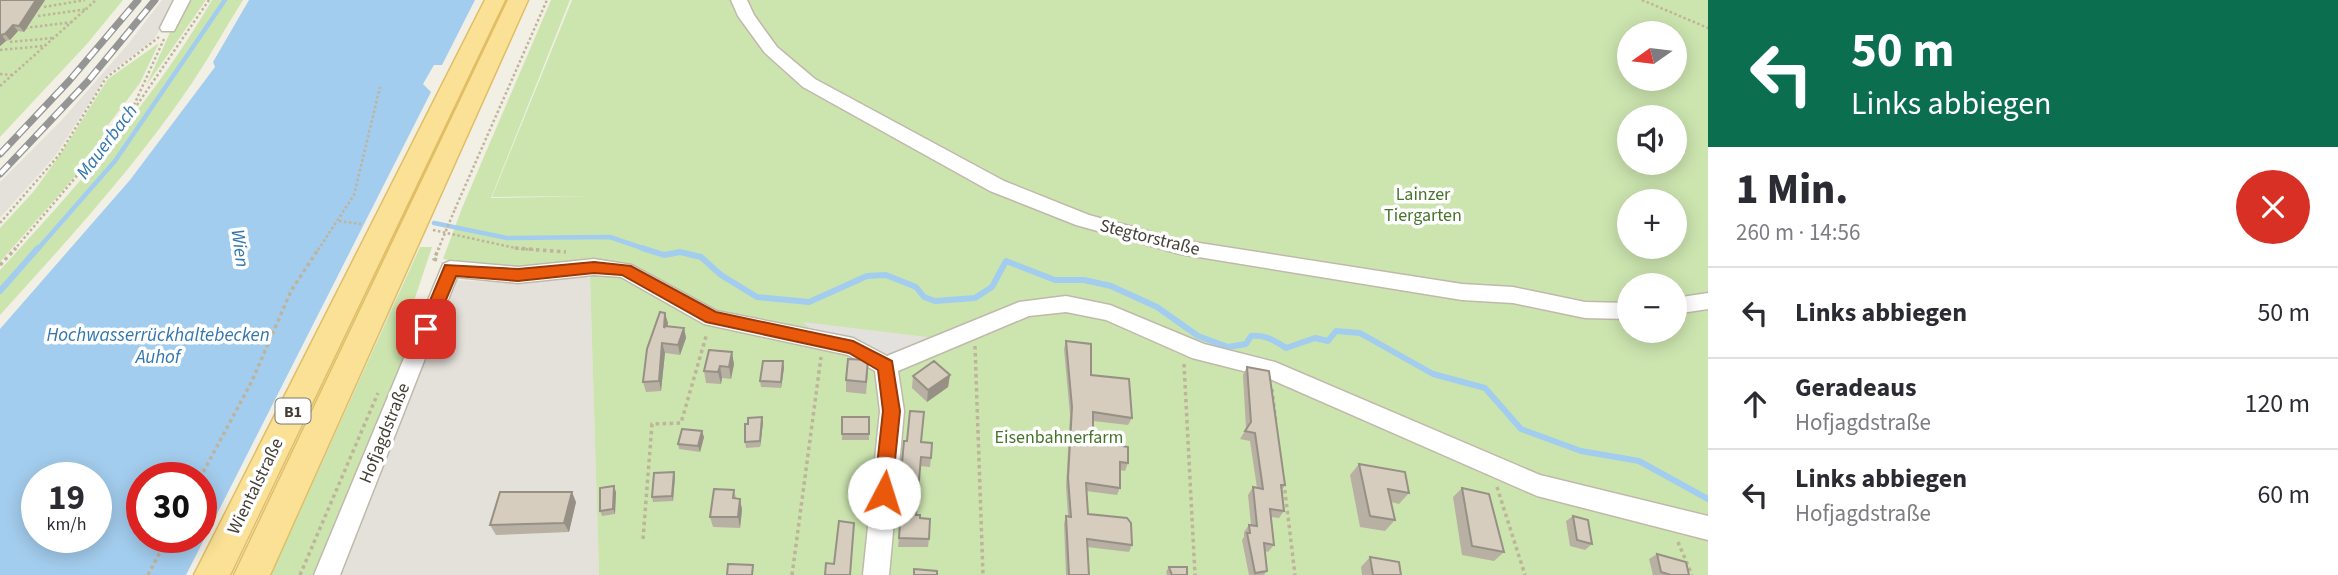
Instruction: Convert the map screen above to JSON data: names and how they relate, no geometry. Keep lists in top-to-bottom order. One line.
{"streets":{"main road":["B1","Wientalstraße"],"street":["Stegtorstraße","Hofjagdstraße"]},"crossings":[["B1","Wientalstraße"]],"water":["Mauerbach","Wien","Hochwasserrückhaltebecken Auhof"],"parks":["Lainzer Tiergarten","Eisenbahnerfarm"],"north":"left","page":{"turn":["50 m","Links abbiegen"],"map_buttons":["+","−"],"heading":["1 Min.","260 m · 14:56"],"list":[{"name":"Links abbiegen","value":"50 m"},{"name":"Geradeaus","note":"Hofjagdstraße","value":"120 m"},{"name":"Links abbiegen","note":"Hofjagdstraße","value":"60 m"}],"speed":"19 km/h","limit":"30"}}
